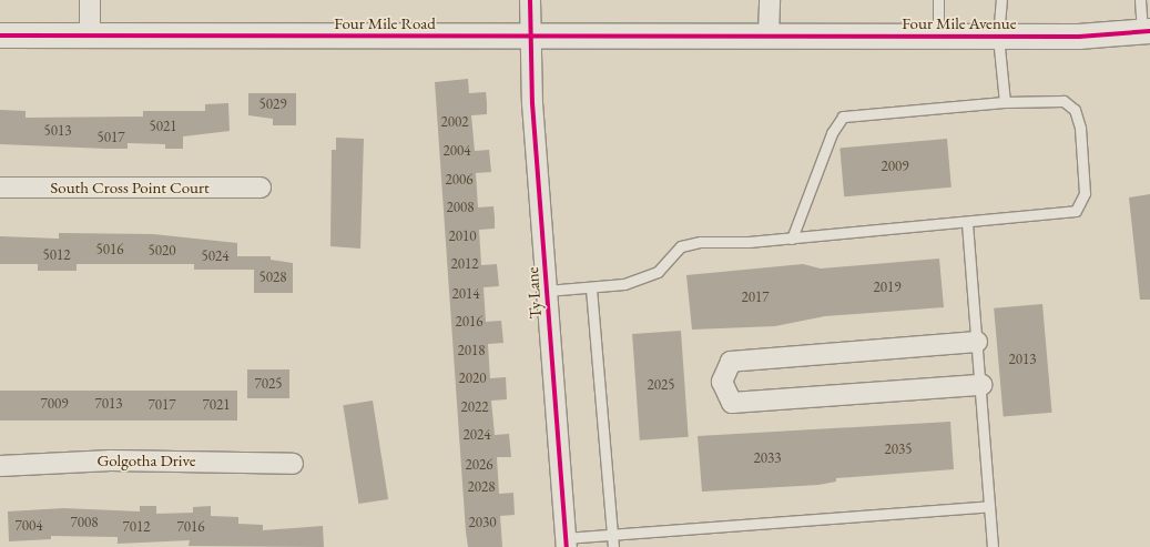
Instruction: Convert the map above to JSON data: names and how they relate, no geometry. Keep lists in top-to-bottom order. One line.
{"streets":{"street":["Four Mile Road","Four Mile Avenue","South Cross Point Court","Ty Lane","Golgotha Drive"]},"crossings":[["Four Mile Road","Four Mile Avenue"],["Four Mile Road","Ty Lane"]],"house_numbers":["5029","2002","5021","5013","5017","2004","2009","2006","2008","2010","5016","5020","5012","5024","2012","5028","2019","2014","2017","2016","2018","2013","2020","7025","2025","7009","7013","7017","7021","2022","2024","2035","2033","2026","2028","7008","2030","7004","7012","7016"]}
